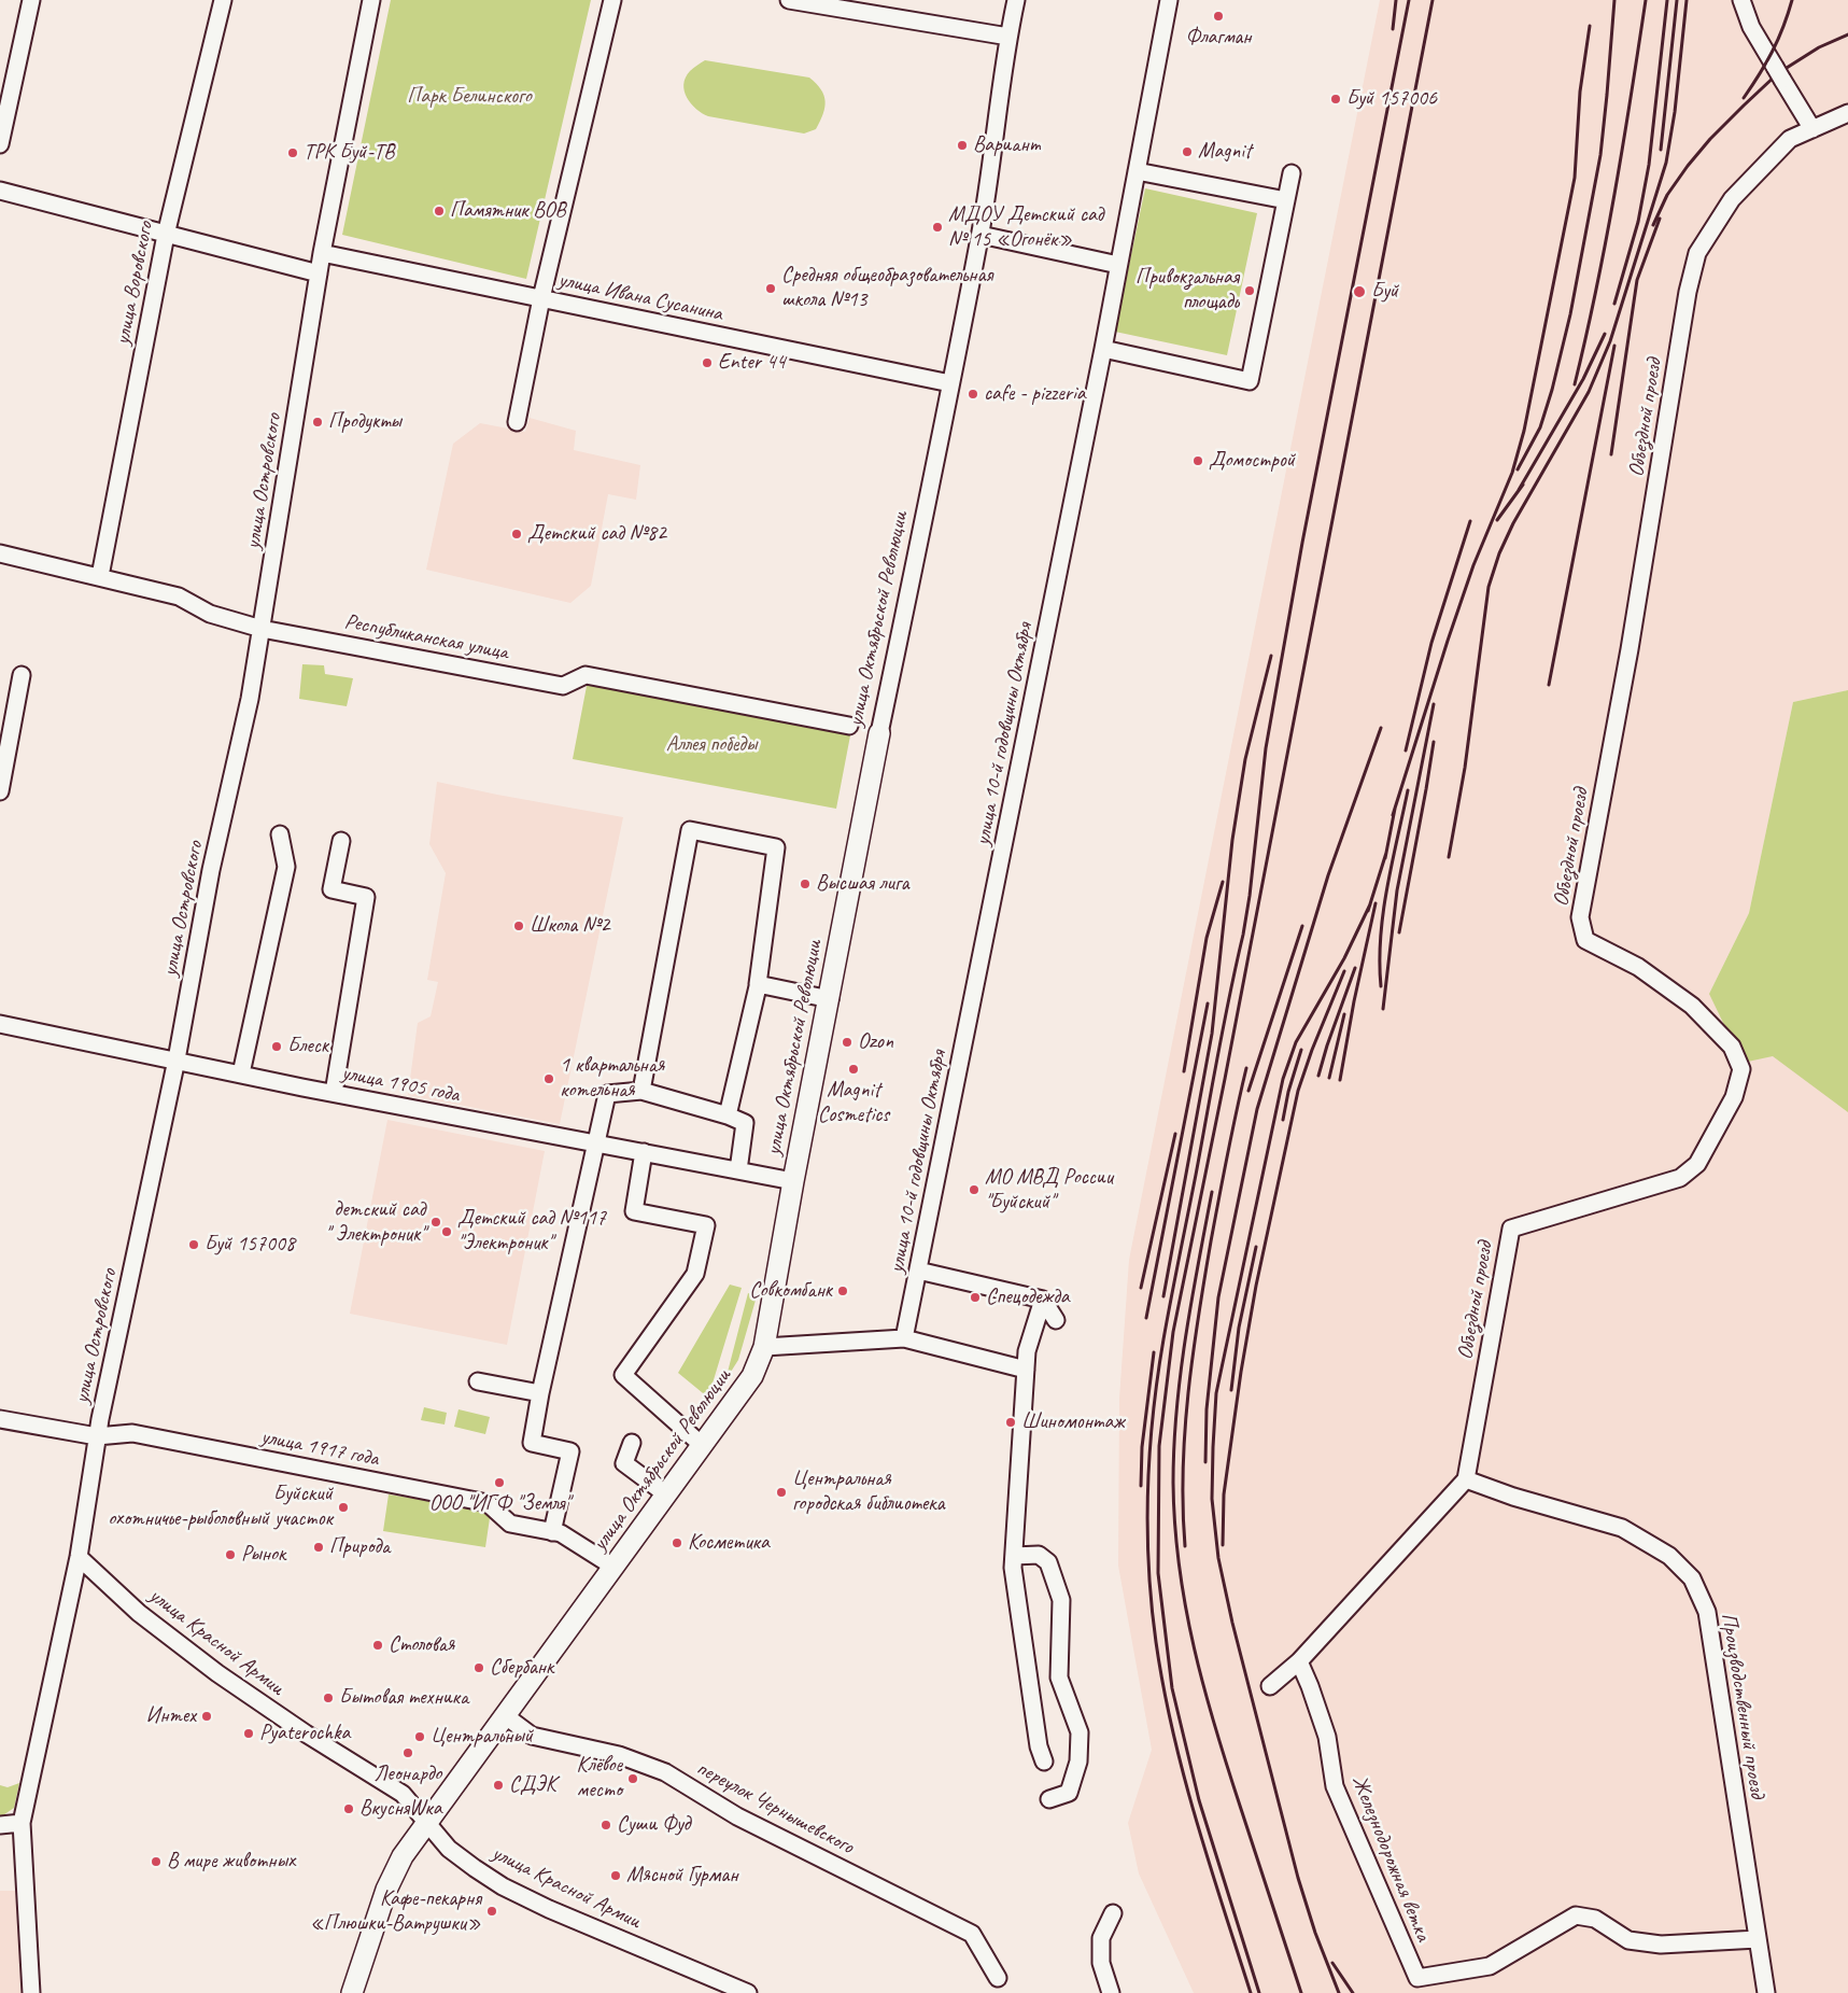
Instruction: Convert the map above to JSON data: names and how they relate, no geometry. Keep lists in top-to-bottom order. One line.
{"streets":{"main road":["улица Октябрьской Революции"],"street":["улица Воровского","улица Ивана Сусанина","Объездной проезд","улица Островского","Республиканская улица","улица 10-й годовщины Октября","улица 1905 года","улица 1917 года","улица Красной Армии","Производственный проезд","переулок Чернышевского","Железнодорожная ветка"]},"crossings":[["улица Воровского","Республиканская улица"],["улица Ивана Сусанина","улица Островского"],["улица Ивана Сусанина","улица Октябрьской Революции"],["Объездной проезд","Производственный проезд"],["улица Островского","Республиканская улица"],["улица Островского","улица 1905 года"],["улица Островского","улица 1917 года"],["улица Островского","улица Красной Армии"],["улица Октябрьской Революции","улица 1905 года"],["улица Октябрьской Революции","улица 1917 года"],["улица Октябрьской Революции","улица Красной Армии"],["улица Октябрьской Революции","переулок Чернышевского"],["Производственный проезд","Железнодорожная ветка"]],"parks":["Парк Белинского","Аллея победы"],"places":["Флагман","Буй 157006","Вариант","Magnit","ТРК Буй-ТВ","Памятник ВОВ","МДОУ Детский сад № 15 «Огонёк»","Средняя общеобразовательная школа №13","Привокзальная площадь","Буй","Enter 44","cafe - pizzeria","Продукты","Домострой","Детский сад №82","Высшая лига","Школа №2","Ozon","Блеск","Magnit Cosmetics","1 квартальная котельная","МО МВД России \"Буйский\"","детский сад '' Электроник\"","Детский сад №117 \"Электроник\"","Буй 157008","Совкомбанк","Спецодежда","Шиномонтаж","ООО \"ИГФ \"Земля\"","Центральная городская библиотека","Буйский охотничье-рыболовный участок","Косметика","Природа","Рынок","Столовая","Сбербанк","Бытовая техника","Интех","Pyaterochka","Центральный","Леонардо","Клёвое место","СДЭК","ВкусняWка","Суши Фуд","В мире животных","Мясной Гурман","Кафе-пекарня «Плюшки-Ватрушки»"]}
